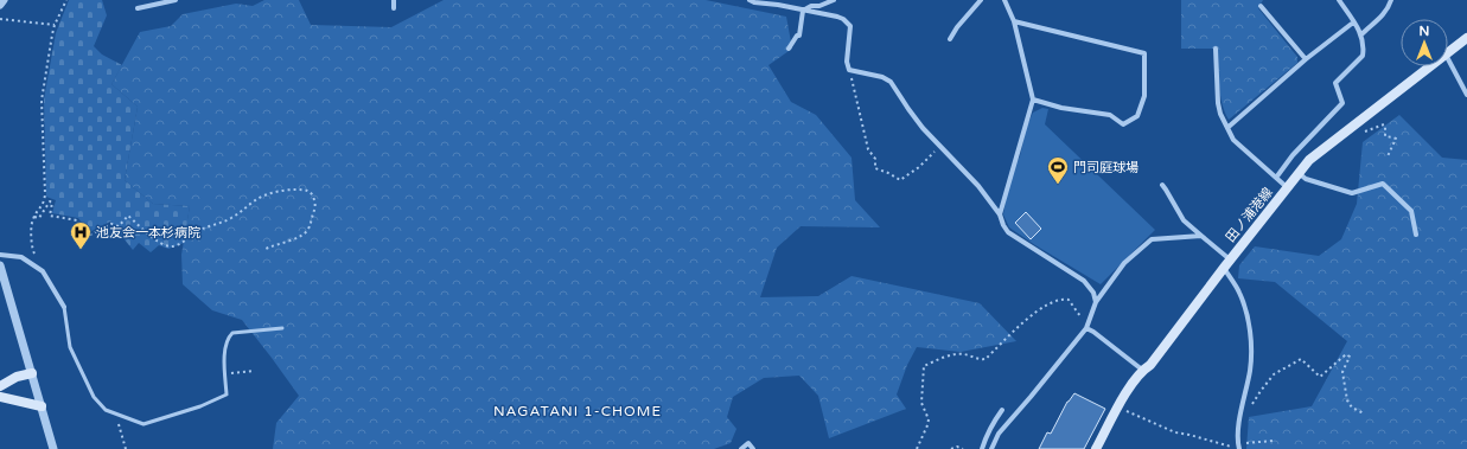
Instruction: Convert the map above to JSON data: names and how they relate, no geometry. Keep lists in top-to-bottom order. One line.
{"streets":{"main road":["田ノ浦港線"]},"districts":["NAGATANI 1-CHOME"],"places":{"sports":["門司庭球場"],"hospital":["池友会一本杉病院"]},"north":"top"}
